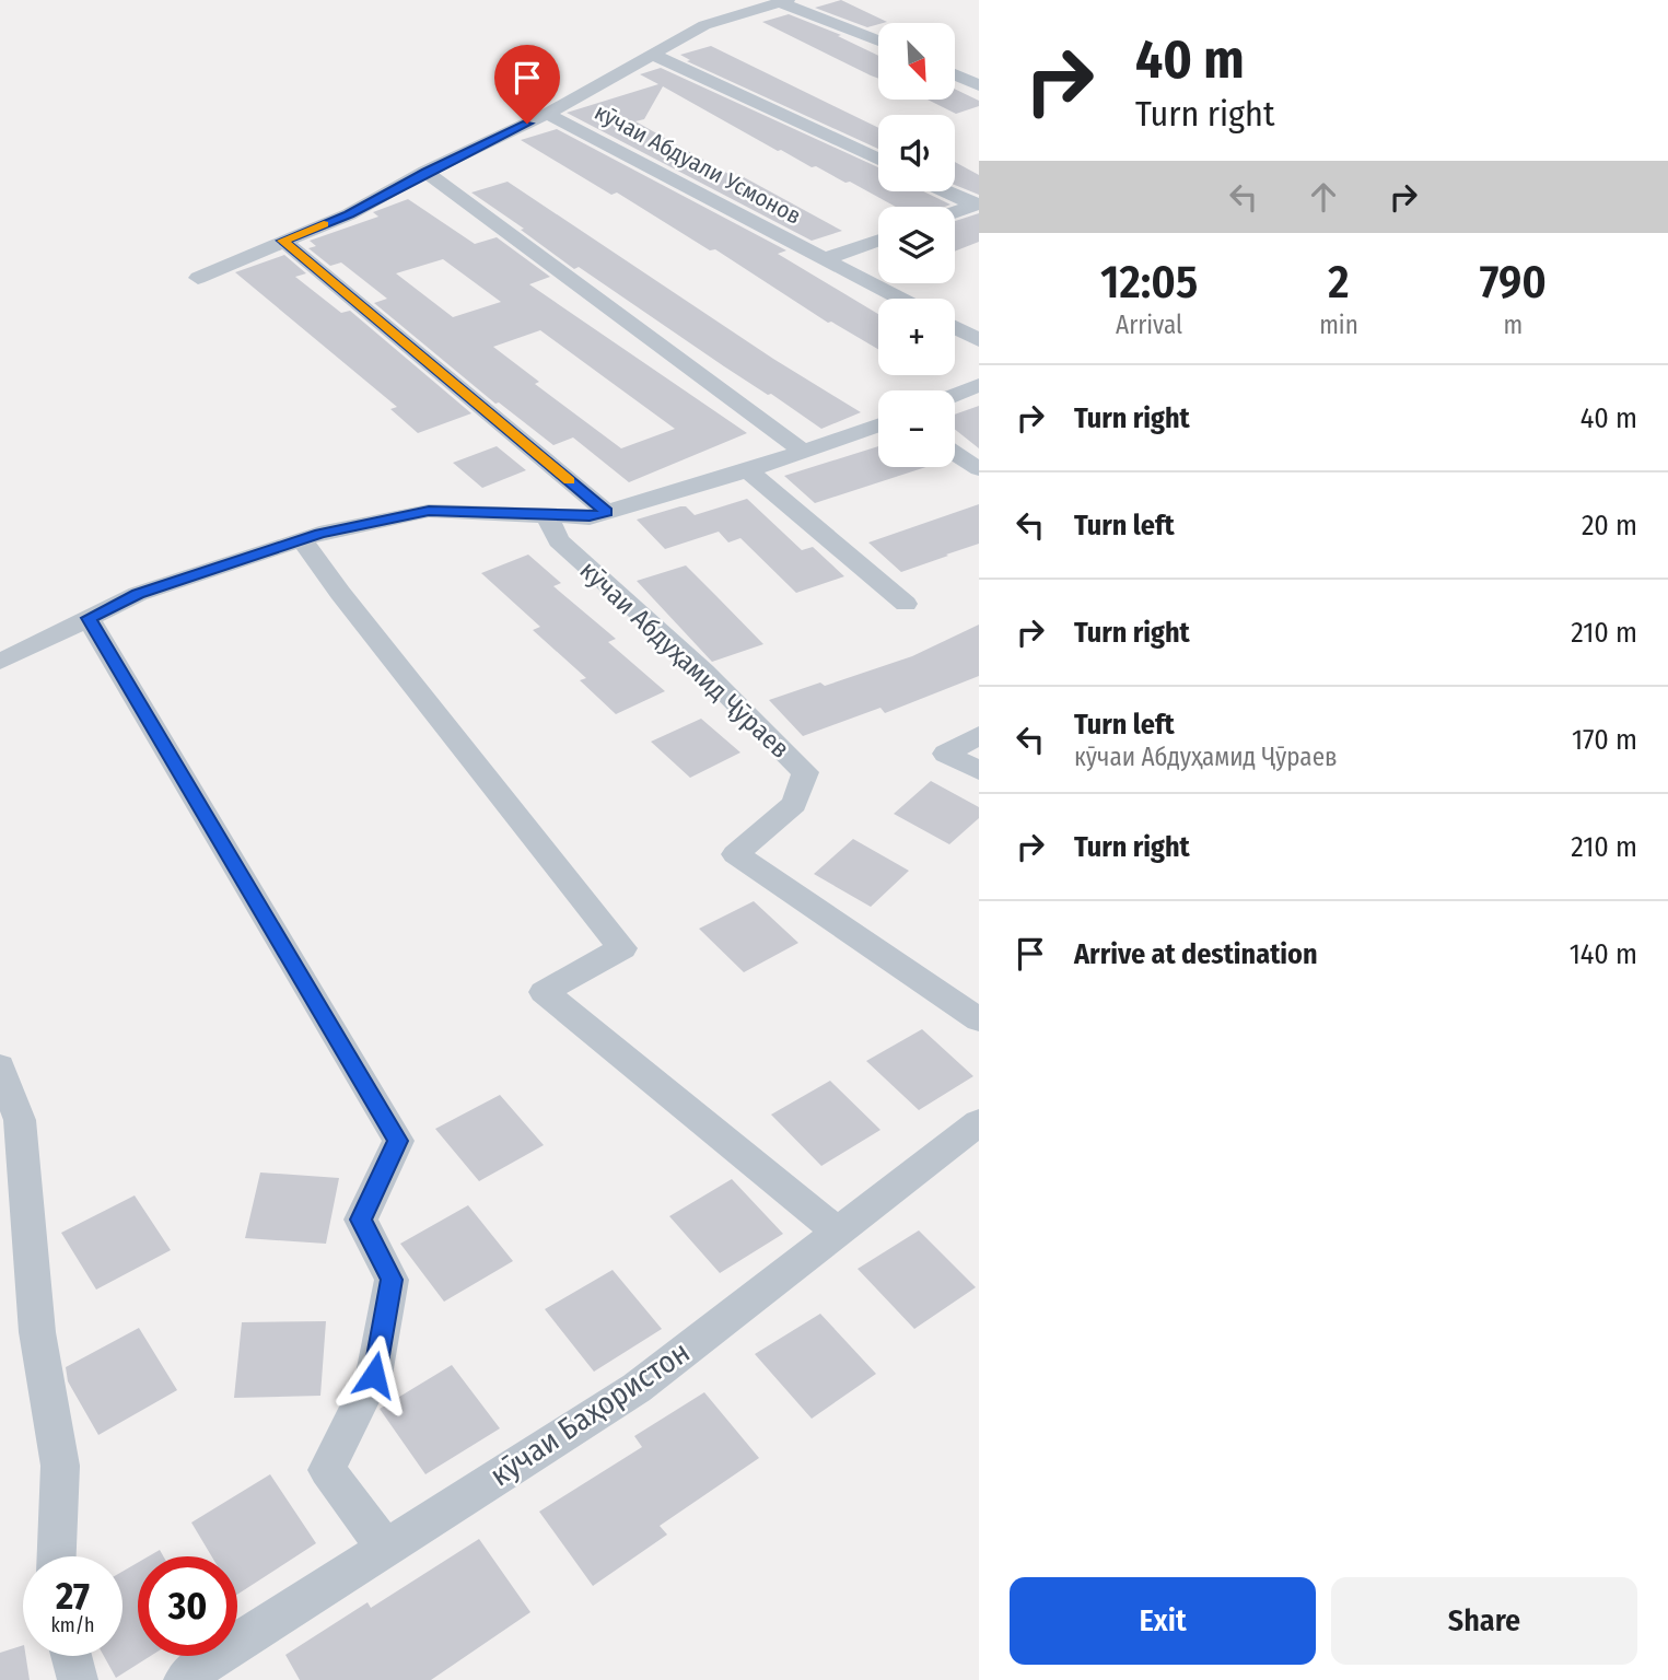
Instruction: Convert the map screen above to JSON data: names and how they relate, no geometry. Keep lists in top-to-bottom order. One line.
{"streets":{"street":["кӯчаи Абдуали Усмонов","кӯчаи Абдуҳамид Ҷӯраев","кӯчаи Баҳористон"]},"north":"bottom right","page":{"turn":["40 m","Turn right"],"map_buttons":["+","−"],"eta":["12:05","Arrival","2","min","790","m"],"list":[{"name":"Turn right","value":"40 m"},{"name":"Turn left","value":"20 m"},{"name":"Turn right","value":"210 m"},{"name":"Turn left","note":"кӯчаи Абдуҳамид Ҷӯраев","value":"170 m"},{"name":"Turn right","value":"210 m"},{"name":"Arrive at destination","value":"140 m"}],"speed":"27 km/h","limit":"30","buttons":["Exit","Share"]}}
